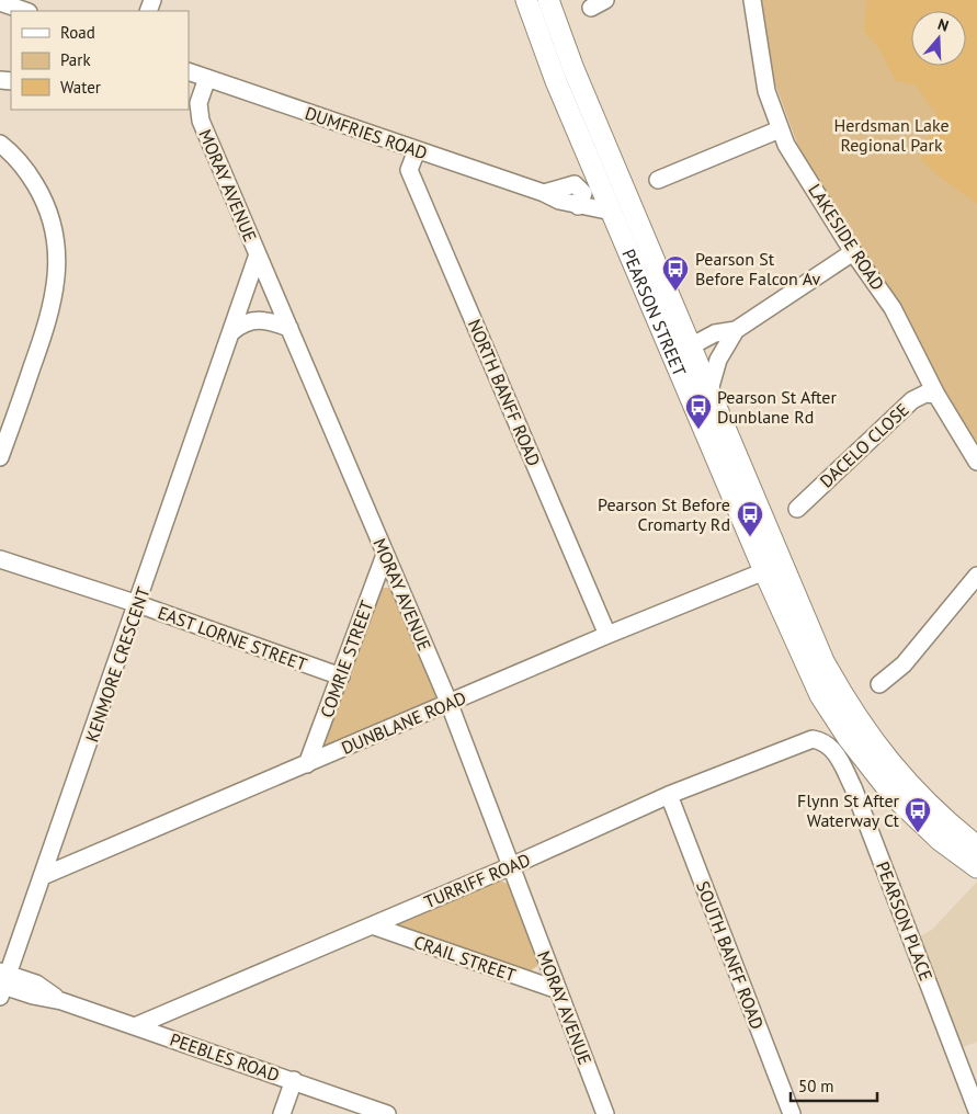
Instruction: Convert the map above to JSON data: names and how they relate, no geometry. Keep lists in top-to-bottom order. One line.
{"streets":{"main road":["PEARSON STREET"],"street":["DUMFRIES ROAD","MORAY AVENUE","LAKESIDE ROAD","NORTH BANFF ROAD","DACELO CLOSE","EAST LORNE STREET","COMRIE STREET","KENMORE CRESCENT","DUNBLANE ROAD","TURRIFF ROAD","PEARSON PLACE","SOUTH BANFF ROAD","CRAIL STREET","PEEBLES ROAD"]},"crossings":[["DUMFRIES ROAD","MORAY AVENUE"],["DUMFRIES ROAD","PEARSON STREET"],["DUMFRIES ROAD","NORTH BANFF ROAD"],["MORAY AVENUE","COMRIE STREET"],["MORAY AVENUE","KENMORE CRESCENT"],["MORAY AVENUE","DUNBLANE ROAD"],["MORAY AVENUE","TURRIFF ROAD"],["MORAY AVENUE","CRAIL STREET"],["LAKESIDE ROAD","DACELO CLOSE"],["PEARSON STREET","DUNBLANE ROAD"],["NORTH BANFF ROAD","DUNBLANE ROAD"],["EAST LORNE STREET","COMRIE STREET"],["EAST LORNE STREET","KENMORE CRESCENT"],["COMRIE STREET","DUNBLANE ROAD"],["KENMORE CRESCENT","DUNBLANE ROAD"],["KENMORE CRESCENT","PEEBLES ROAD"],["TURRIFF ROAD","PEARSON PLACE"],["TURRIFF ROAD","SOUTH BANFF ROAD"],["TURRIFF ROAD","CRAIL STREET"],["TURRIFF ROAD","PEEBLES ROAD"]],"parks":["Herdsman Lake Regional Park"],"places":{"bus stop":["Pearson St Before Falcon Av","Pearson St After Dunblane Rd","Pearson St Before Cromarty Rd","Flynn St After Waterway Ct"]},"legend":["Road","Park","Water"],"scale_bar":"50 m","north":"top"}
